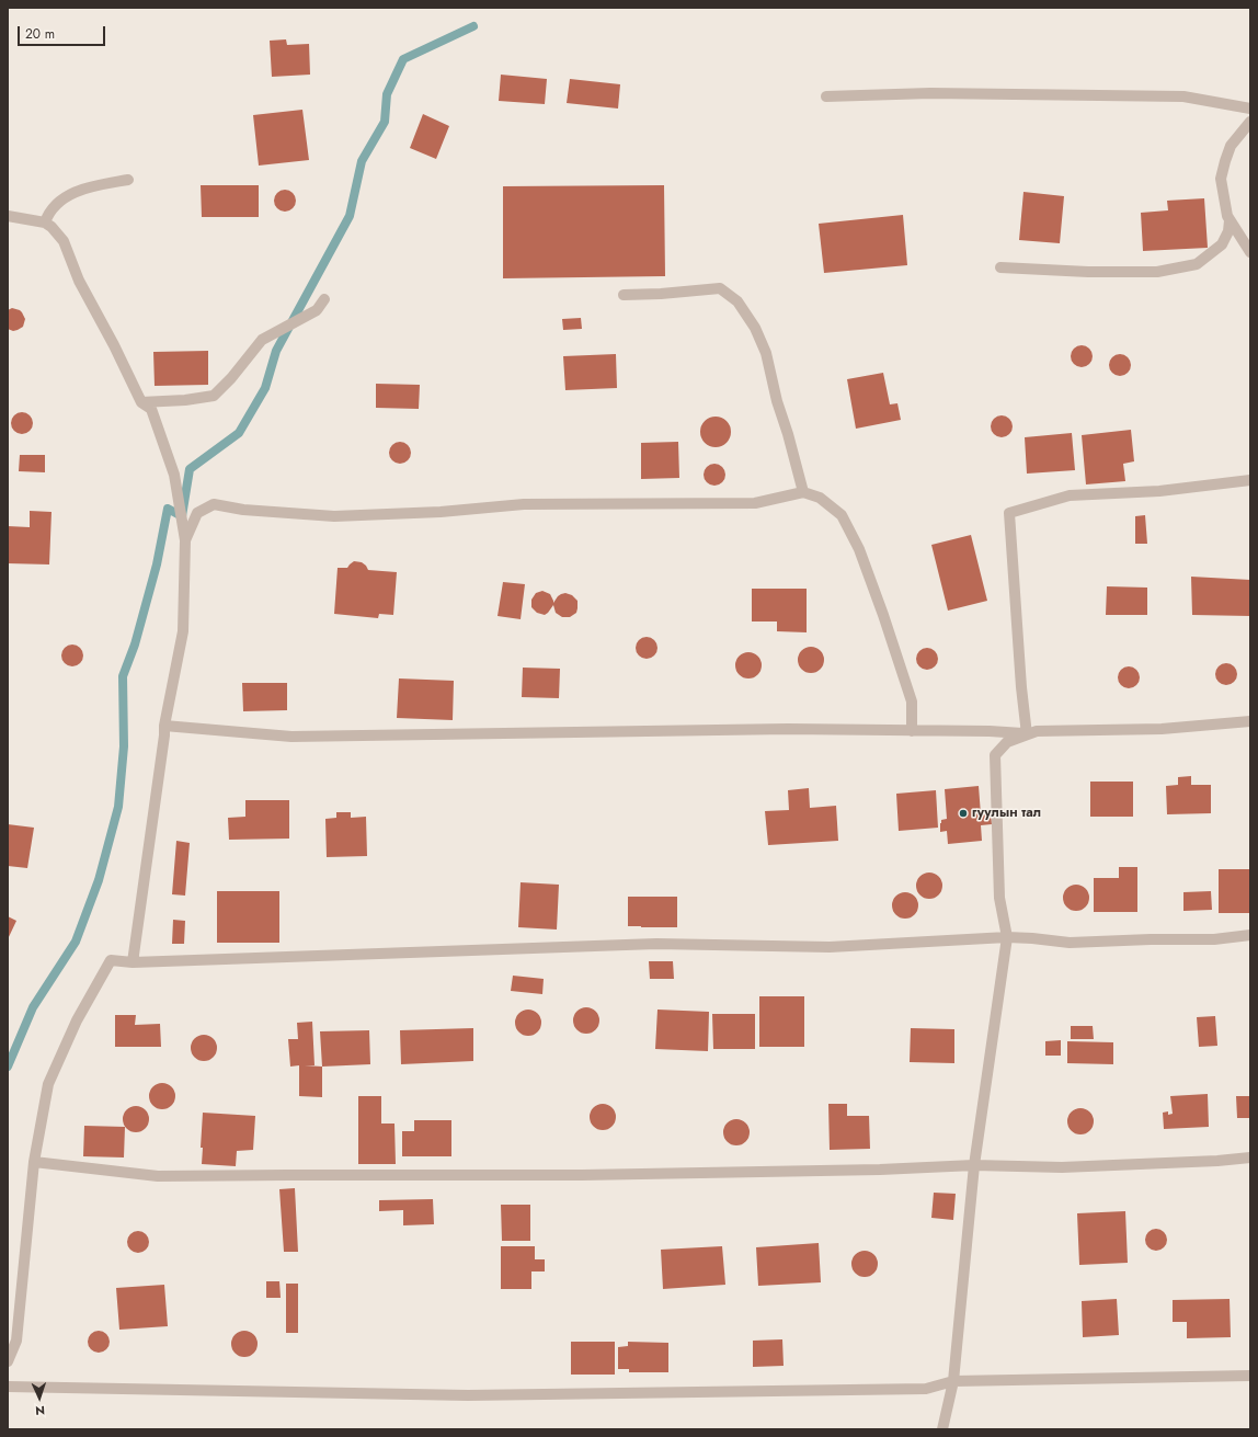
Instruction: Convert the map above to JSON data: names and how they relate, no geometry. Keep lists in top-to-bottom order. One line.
{"places":["гуулын тал"],"scale_bar":"20 m","north":"bottom"}
